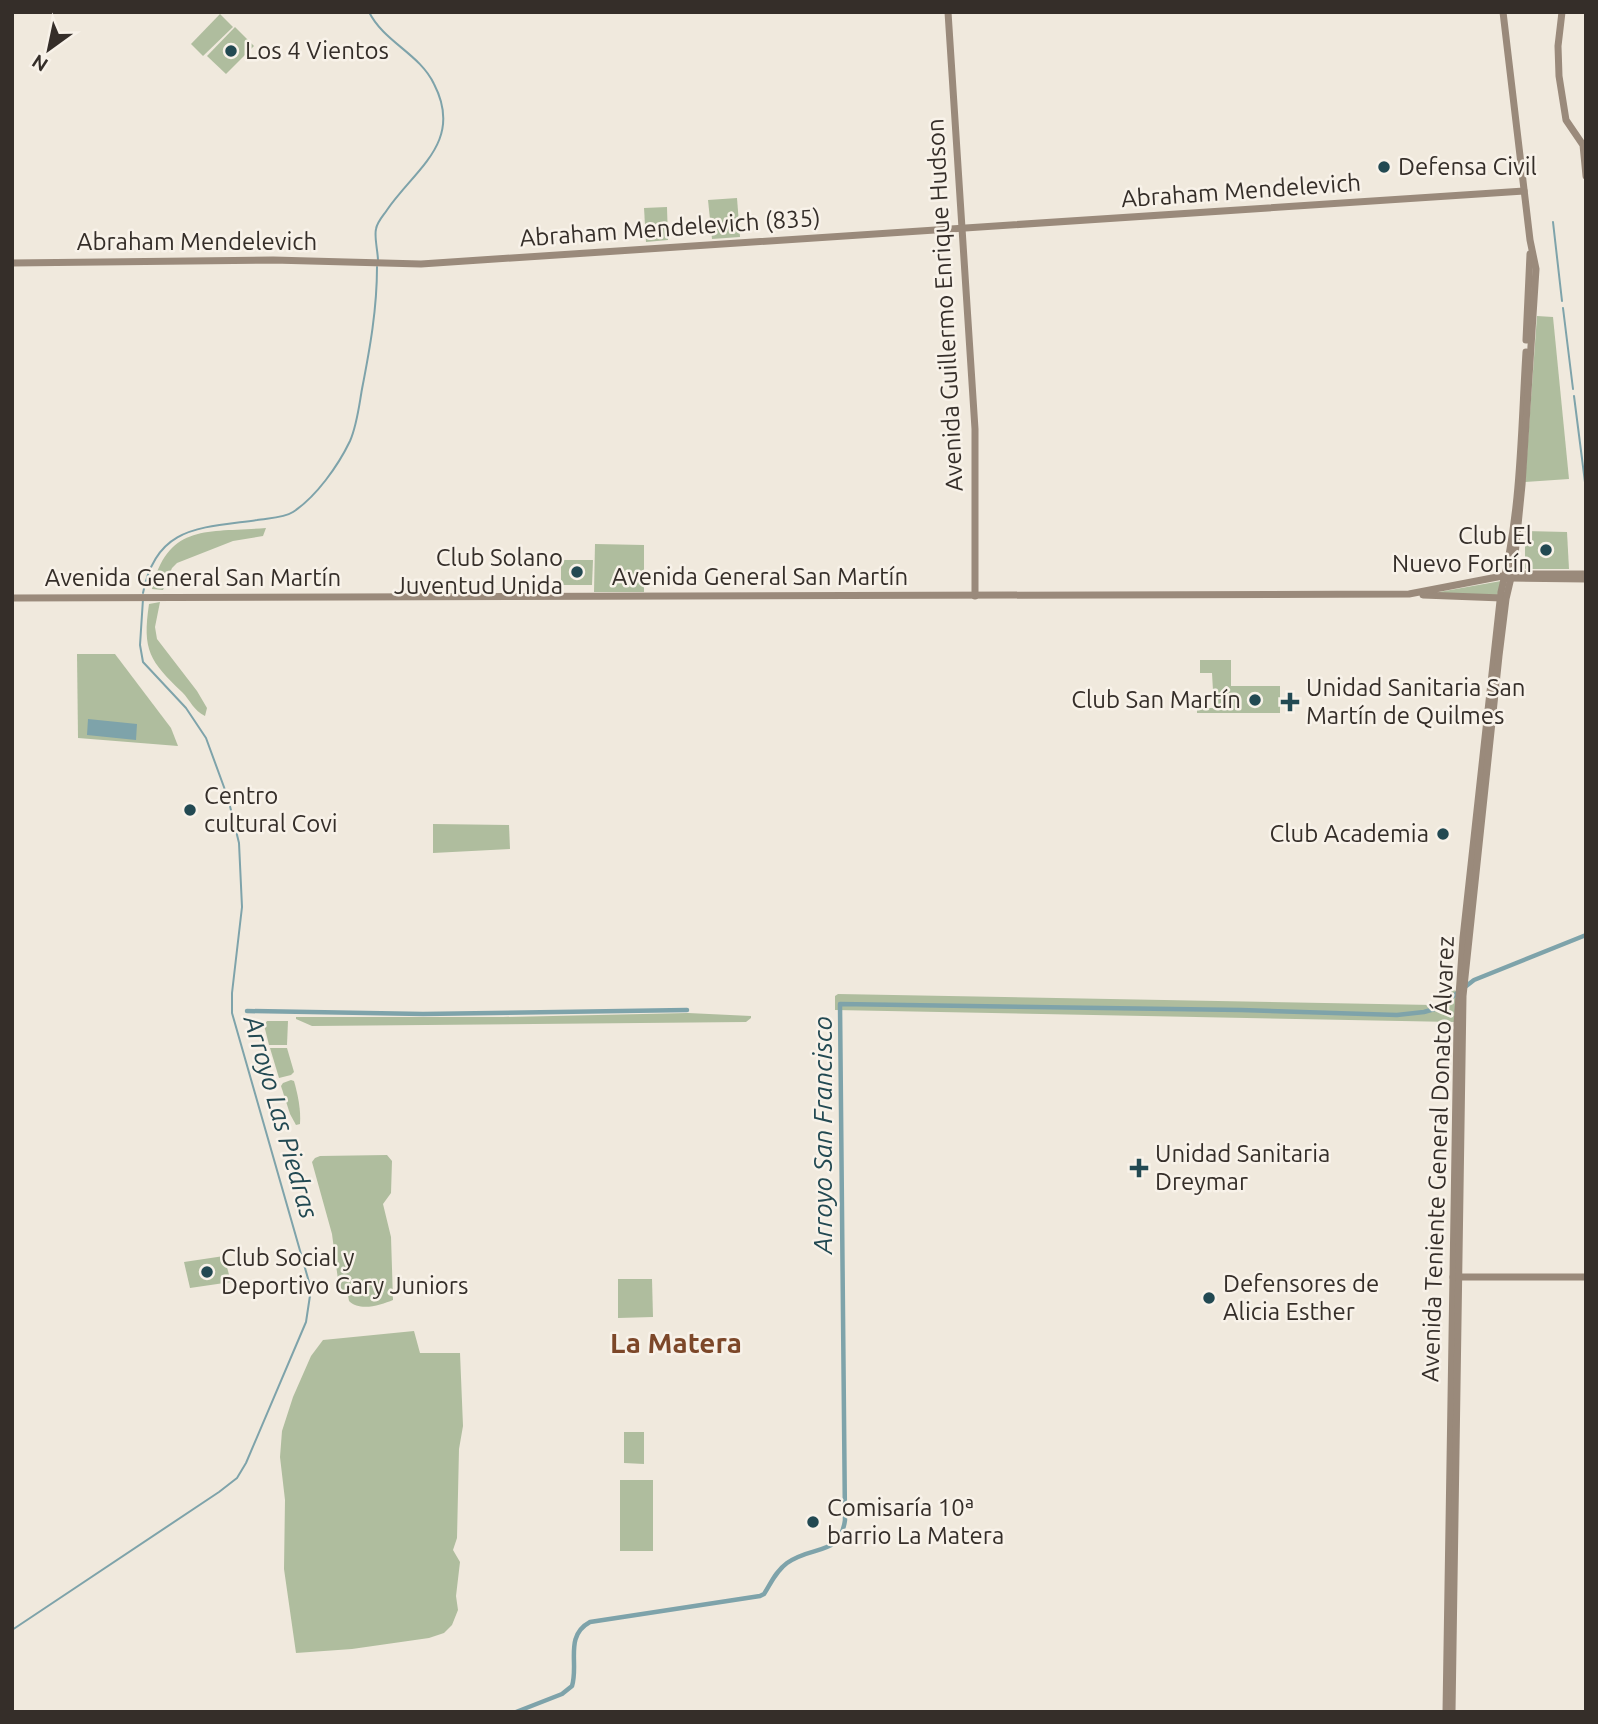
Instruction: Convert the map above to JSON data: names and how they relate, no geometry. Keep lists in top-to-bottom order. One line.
{"streets":{"main road":["Abraham Mendelevich","Abraham Mendelevich (835)","Avenida Guillermo Enrique Hudson","Avenida General San Martín","Avenida Teniente General Donato Álvarez"]},"crossings":[["Abraham Mendelevich","Abraham Mendelevich (835)"],["Abraham Mendelevich","Avenida Guillermo Enrique Hudson"],["Abraham Mendelevich","Avenida Teniente General Donato Álvarez"],["Abraham Mendelevich (835)","Avenida Guillermo Enrique Hudson"],["Avenida Guillermo Enrique Hudson","Avenida General San Martín"],["Avenida General San Martín","Avenida Teniente General Donato Álvarez"]],"districts":["La Matera"],"water":["Arroyo Las Piedras","Arroyo San Francisco"],"places":{"other":["Los 4 Vientos","Defensa Civil","Club El Nuevo Fortín","Club Solano Juventud Unida","Club San Martín","Centro cultural Covi","Club Academia","Club Social y Deportivo Gary Juniors","Defensores de Alicia Esther","Comisaría 10ª barrio La Matera"],"health":["Unidad Sanitaria San Martín de Quilmes","Unidad Sanitaria Dreymar"]},"north":"bottom left"}
